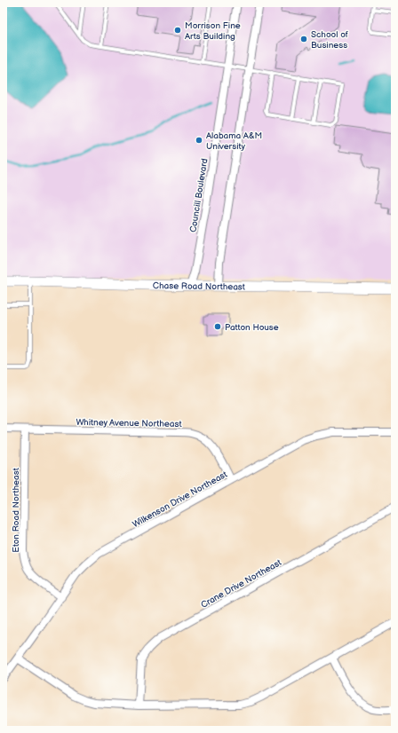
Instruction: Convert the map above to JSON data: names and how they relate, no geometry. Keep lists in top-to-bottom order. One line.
{"streets":{"street":["Councill Boulevard","Chase Road Northeast","Whitney Avenue Northeast","Wilkenson Drive Northeast","Eton Road Northeast","Crane Drive Northeast"]},"crossings":[["Councill Boulevard","Chase Road Northeast"],["Whitney Avenue Northeast","Wilkenson Drive Northeast"],["Whitney Avenue Northeast","Eton Road Northeast"],["Wilkenson Drive Northeast","Eton Road Northeast"]],"places":["Morrison Fine Arts Building","School of Business","Alabama A&M University","Patton House"]}
